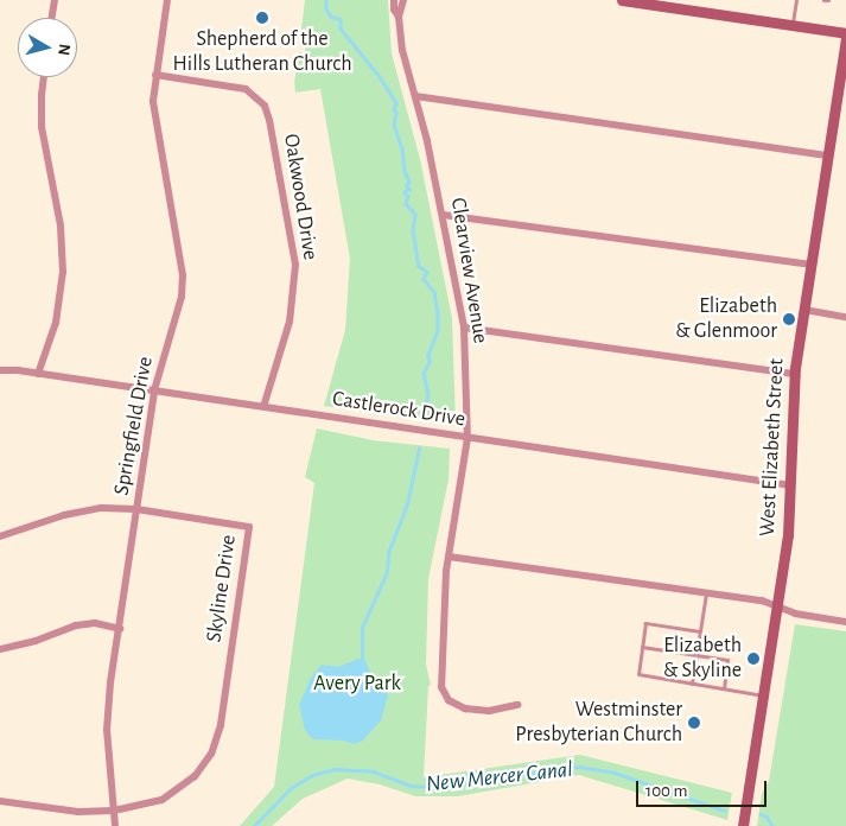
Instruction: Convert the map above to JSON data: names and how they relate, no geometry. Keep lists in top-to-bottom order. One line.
{"streets":{"main road":["West Elizabeth Street"],"street":["Oakwood Drive","Clearview Avenue","Castlerock Drive","Springfield Drive","Skyline Drive"]},"crossings":[["Oakwood Drive","Castlerock Drive"],["Oakwood Drive","Springfield Drive"],["Clearview Avenue","Castlerock Drive"],["Castlerock Drive","Springfield Drive"],["Castlerock Drive","West Elizabeth Street"],["Springfield Drive","Skyline Drive"]],"water":["New Mercer Canal"],"parks":["Avery Park"],"places":["Shepherd of the Hills Lutheran Church","Elizabeth & Glenmoor","Elizabeth & Skyline","Westminster Presbyterian Church"],"scale_bar":"100 m","north":"right"}
